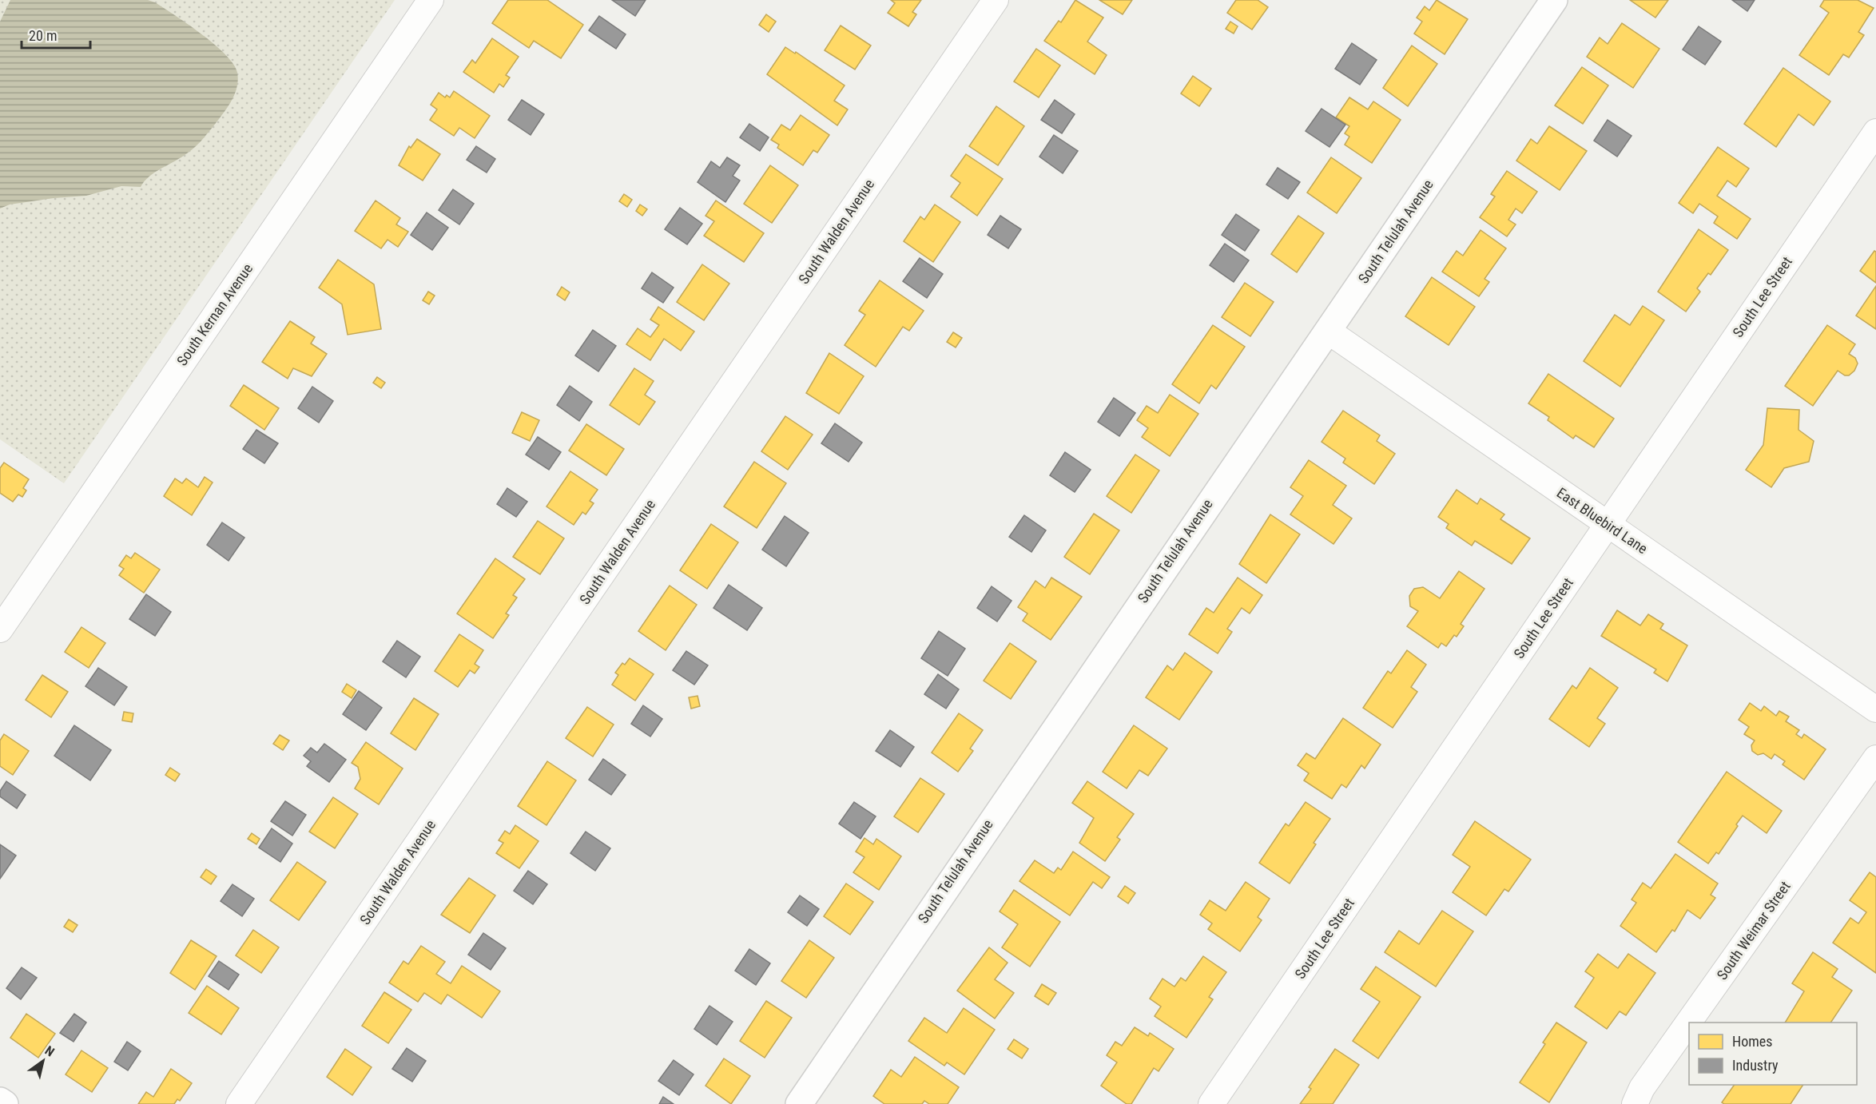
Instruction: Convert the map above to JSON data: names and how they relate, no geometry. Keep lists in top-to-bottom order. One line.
{"streets":{"street":["South Walden Avenue","South Telulah Avenue","South Lee Street","South Kernan Avenue","East Bluebird Lane","South Weimar Street"]},"crossings":[["South Telulah Avenue","East Bluebird Lane"],["South Lee Street","East Bluebird Lane"]],"legend":["Homes","Industry"],"scale_bar":"20 m","north":"top right"}
